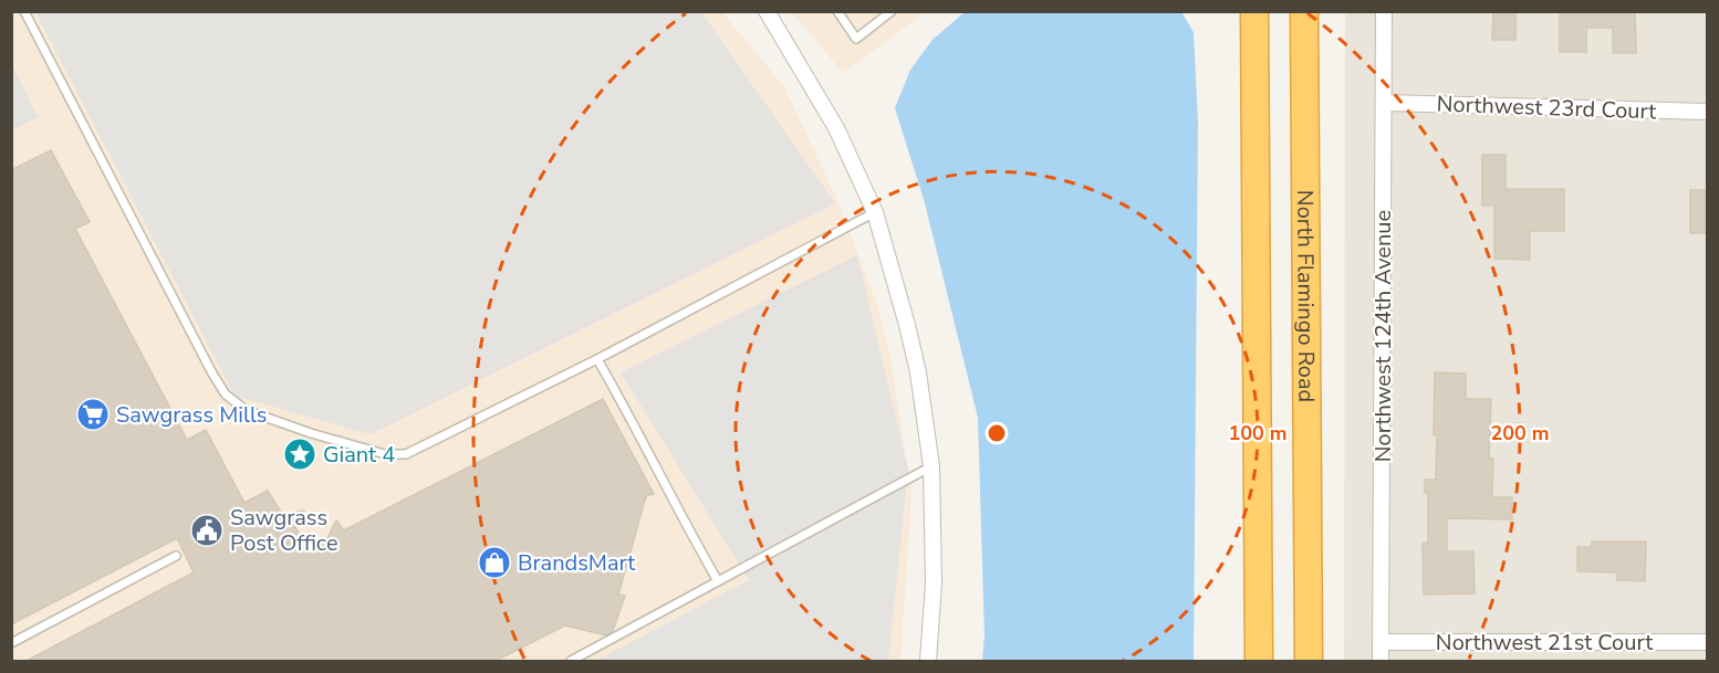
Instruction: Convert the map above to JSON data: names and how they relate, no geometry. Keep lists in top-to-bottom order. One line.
{"streets":{"highway":["North Flamingo Road"],"street":["Northwest 23rd Court","Northwest 124th Avenue","Northwest 21st Court"]},"crossings":[["Northwest 23rd Court","Northwest 124th Avenue"],["Northwest 124th Avenue","Northwest 21st Court"]],"places":{"supermarket":["Sawgrass Mills"],"place":["Giant 4"],"public building":["Sawgrass Post Office"],"shop":["BrandsMart"]},"rings":["100 m","200 m"]}
